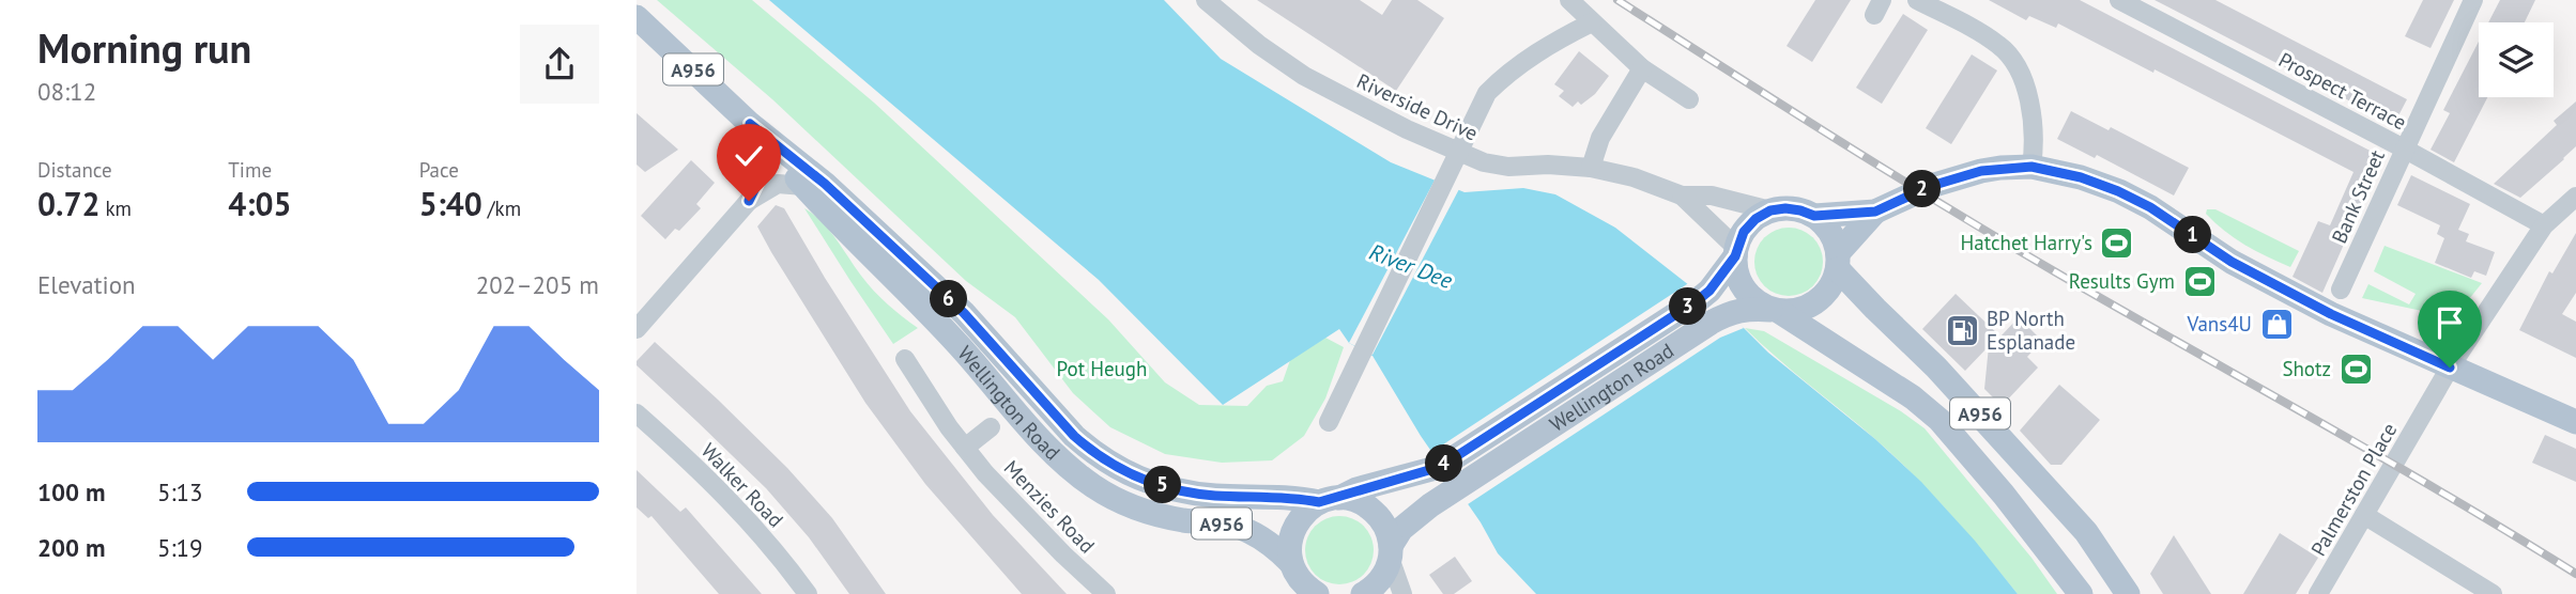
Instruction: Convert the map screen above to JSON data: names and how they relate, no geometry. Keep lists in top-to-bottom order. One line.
{"streets":{"main road":["A956","Wellington Road"],"street":["Prospect Terrace","Riverside Drive","Bank Street","Walker Road","Palmerston Place","Menzies Road"]},"crossings":[["A956","Wellington Road"],["Prospect Terrace","Bank Street"],["Prospect Terrace","Palmerston Place"]],"water":["River Dee"],"parks":["Pot Heugh"],"places":{"sports":["Hatchet Harry's","Results Gym","Shotz"],"shop":["Vans4U"],"fuel station":["BP North Esplanade"]},"page":{"heading":["Morning run","08:12"],"stats":[["Distance","0.72 km"],["Time","4:05"],["Pace","5:40 /km"]],"pins":["2","1","6","3","4","5"],"chart":["Elevation","202–205 m"],"list":[{"name":"100 m","note":"5:13"},{"name":"200 m","note":"5:19"}]}}
